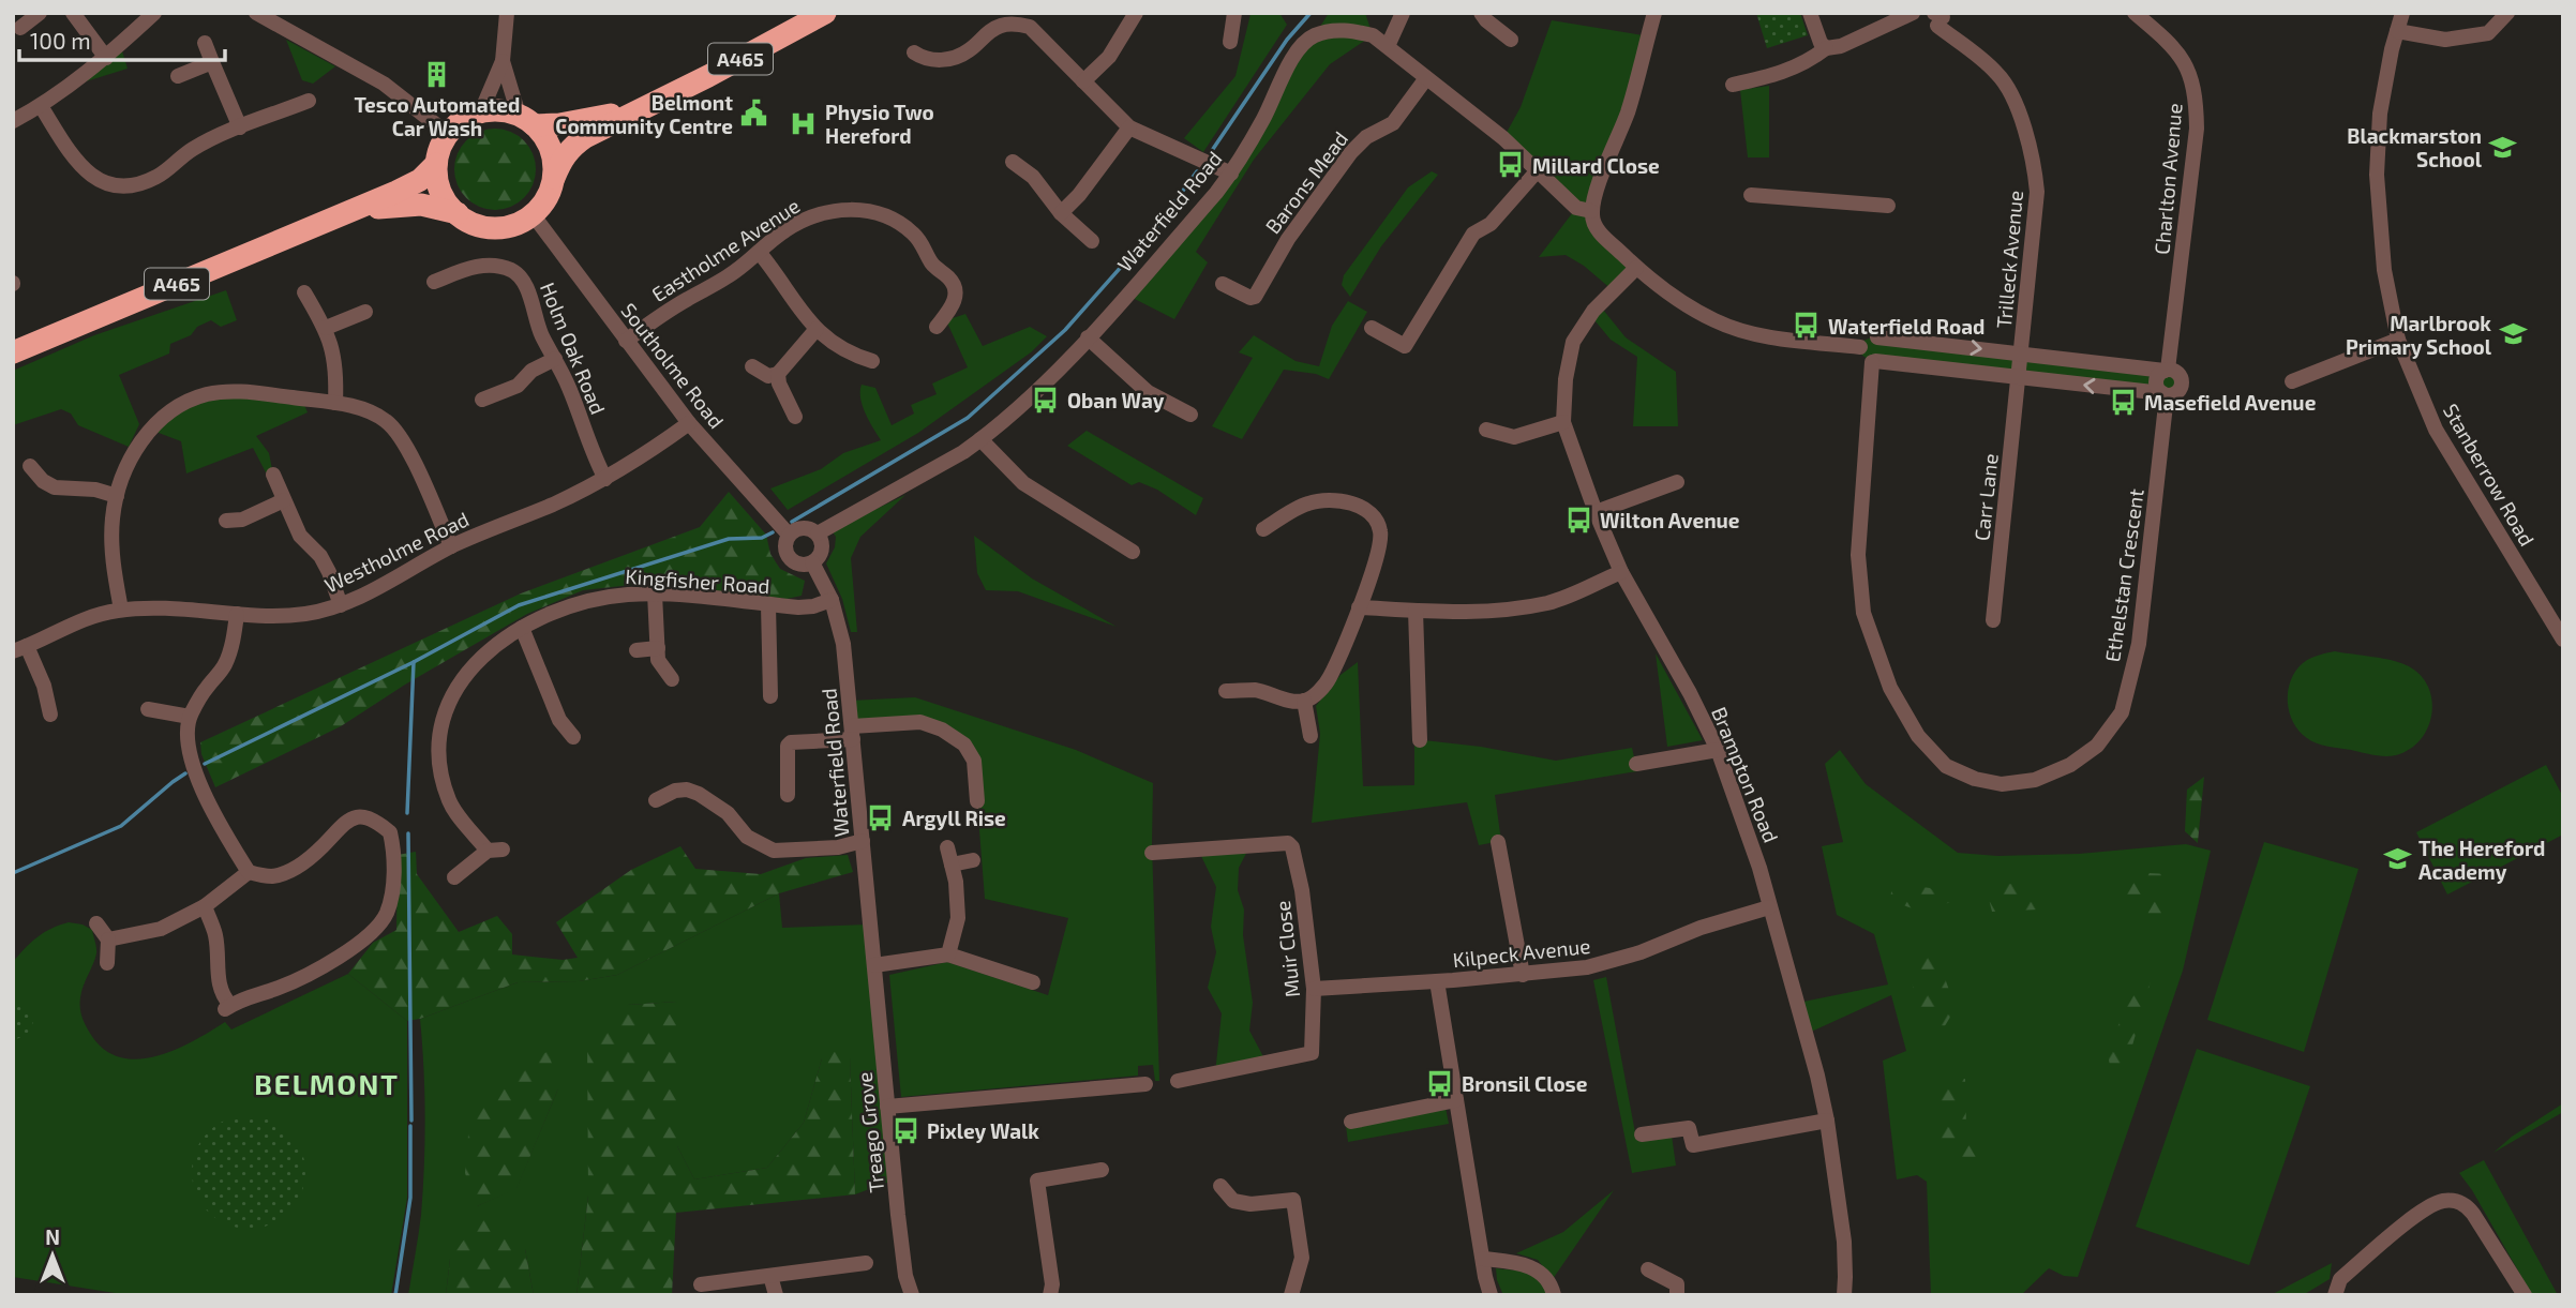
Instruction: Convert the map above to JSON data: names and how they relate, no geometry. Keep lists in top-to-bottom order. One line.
{"streets":{"highway":["A465"],"street":["Charlton Avenue","Barons Mead","Waterfield Road","Eastholme Avenue","Trilleck Avenue","Holm Oak Road","Southolme Road","Stanberrow Road","Carr Lane","Westholme Road","Ethelstan Crescent","Kingfisher Road","Brampton Road","Muir Close","Kilpeck Avenue","Treago Grove"]},"crossings":[["A465","Southolme Road"],["Charlton Avenue","Ethelstan Crescent"],["Barons Mead","Waterfield Road"],["Waterfield Road","Southolme Road"],["Waterfield Road","Ethelstan Crescent"],["Waterfield Road","Kingfisher Road"],["Waterfield Road","Brampton Road"],["Waterfield Road","Treago Grove"],["Eastholme Avenue","Southolme Road"],["Trilleck Avenue","Carr Lane"],["Holm Oak Road","Westholme Road"],["Southolme Road","Westholme Road"],["Brampton Road","Kilpeck Avenue"],["Muir Close","Kilpeck Avenue"]],"districts":["BELMONT"],"places":{"building":["Tesco Automated Car Wash"],"public building":["Belmont Community Centre"],"hospital":["Physio Two Hereford"],"school or university":["Blackmarston School","Marlbrook Primary School","The Hereford Academy"],"bus stop":["Millard Close","Waterfield Road","Oban Way","Masefield Avenue","Wilton Avenue","Argyll Rise","Bronsil Close","Pixley Walk"]},"scale_bar":"100 m","north":"top"}
